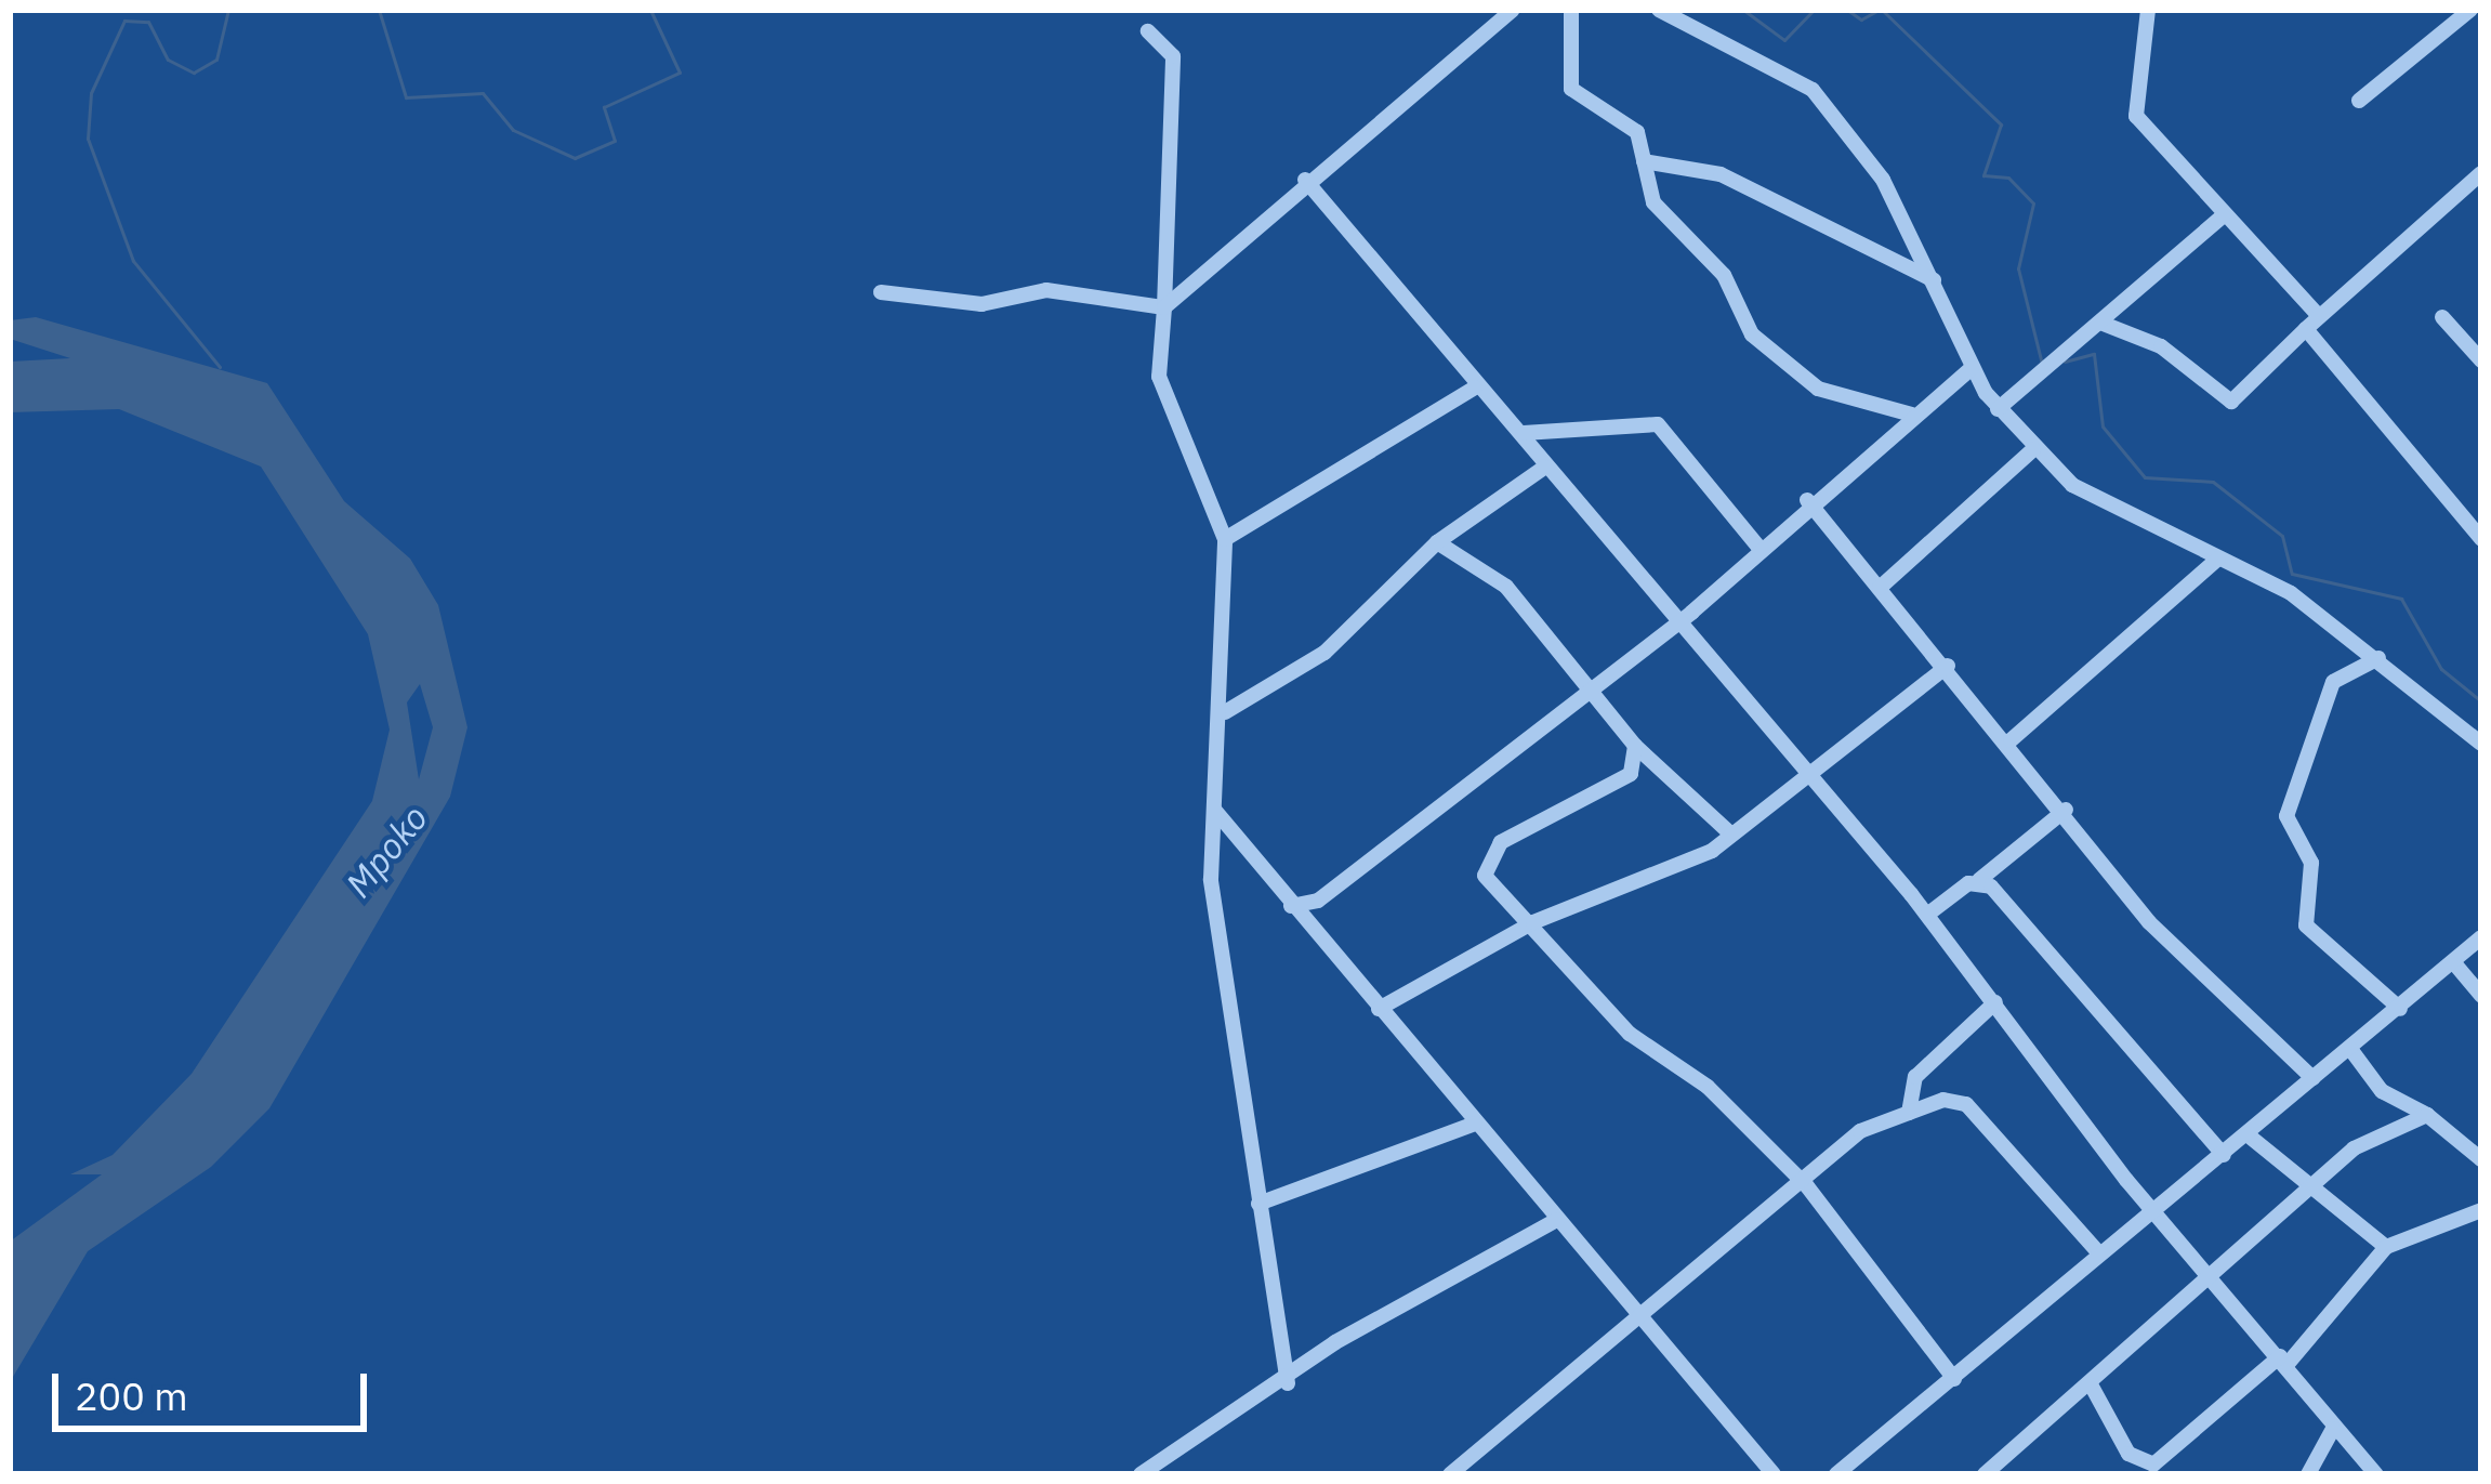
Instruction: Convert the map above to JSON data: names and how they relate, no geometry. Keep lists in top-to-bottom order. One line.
{"water":["Mpoko"],"scale_bar":"200 m"}
